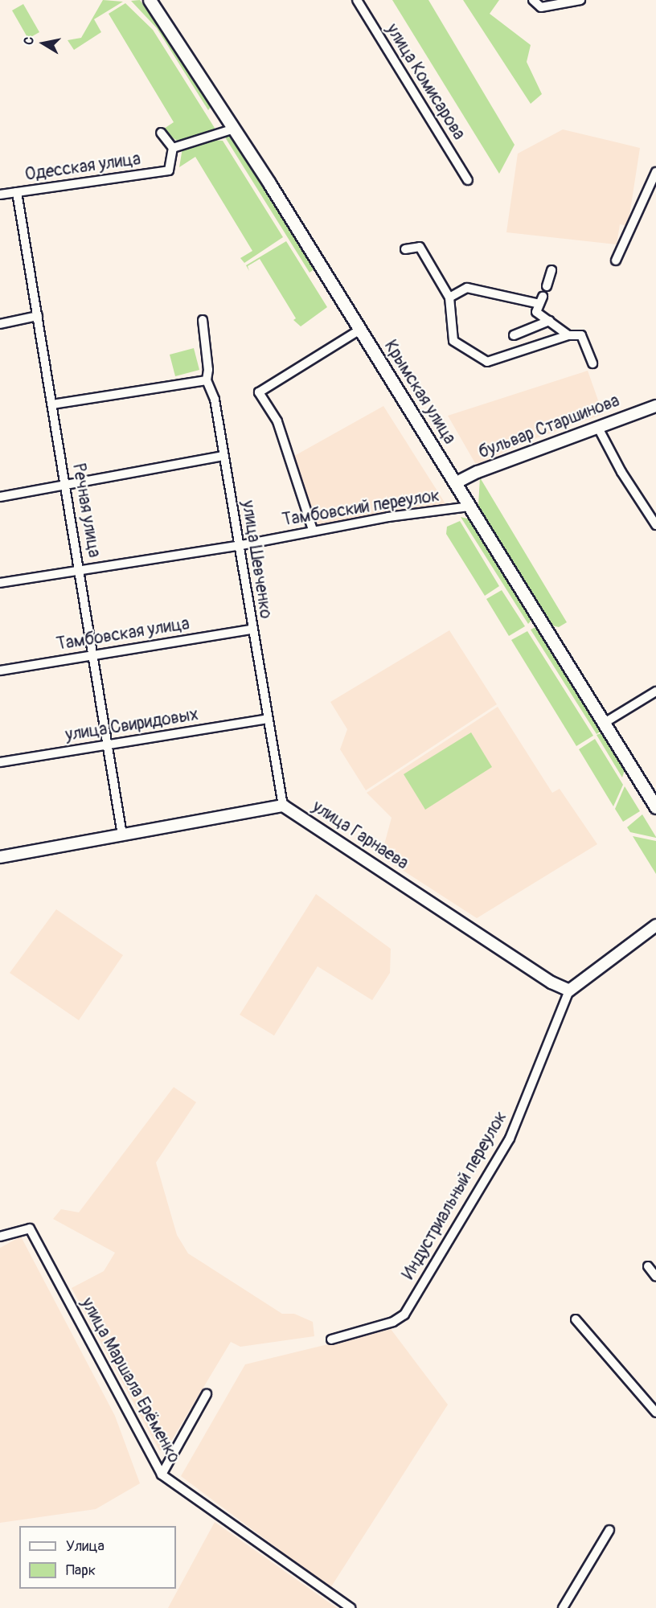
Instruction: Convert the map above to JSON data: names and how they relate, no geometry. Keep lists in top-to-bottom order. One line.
{"streets":{"main road":["Крымская улица"],"street":["улица Комисарова","Одесская улица","бульвар Старшинова","Тамбовский переулок","Речная улица","улица Шевченко","Тамбовская улица","улица Свиридовых","улица Гарнаева","Индустриальный переулок","улица Маршала Ерёменко"]},"crossings":[["Одесская улица","Речная улица"],["Крымская улица","бульвар Старшинова"],["Крымская улица","Тамбовский переулок"],["Тамбовский переулок","Речная улица"],["Тамбовский переулок","улица Шевченко"],["Речная улица","Тамбовская улица"],["Речная улица","улица Свиридовых"],["улица Шевченко","Тамбовская улица"],["улица Шевченко","улица Свиридовых"],["улица Шевченко","улица Гарнаева"],["улица Гарнаева","Индустриальный переулок"]],"legend":["Улица","Парк"],"north":"left"}
